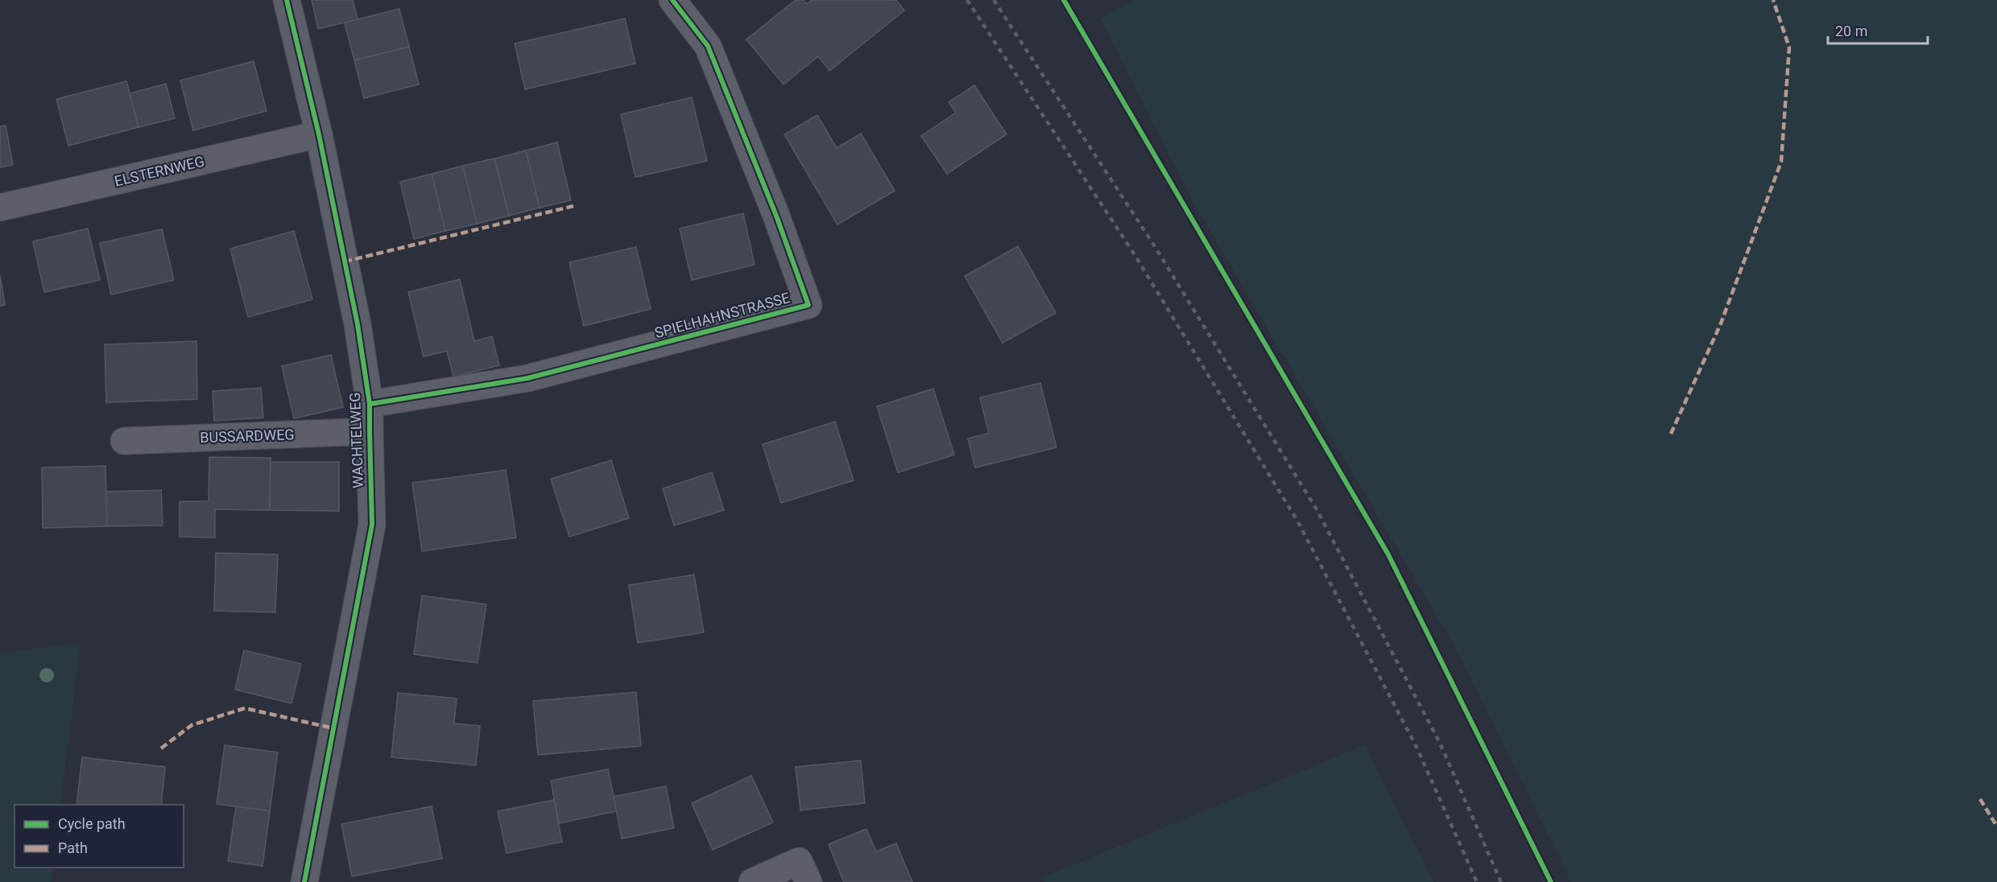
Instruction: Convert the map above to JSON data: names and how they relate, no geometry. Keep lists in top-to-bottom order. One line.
{"streets":{"street":["ELSTERNWEG","SPIELHAHNSTRASSE","BUSSARDWEG","WACHTELWEG"]},"crossings":[["ELSTERNWEG","WACHTELWEG"],["SPIELHAHNSTRASSE","WACHTELWEG"],["BUSSARDWEG","WACHTELWEG"]],"legend":["Cycle path","Path"],"scale_bar":"20 m"}
